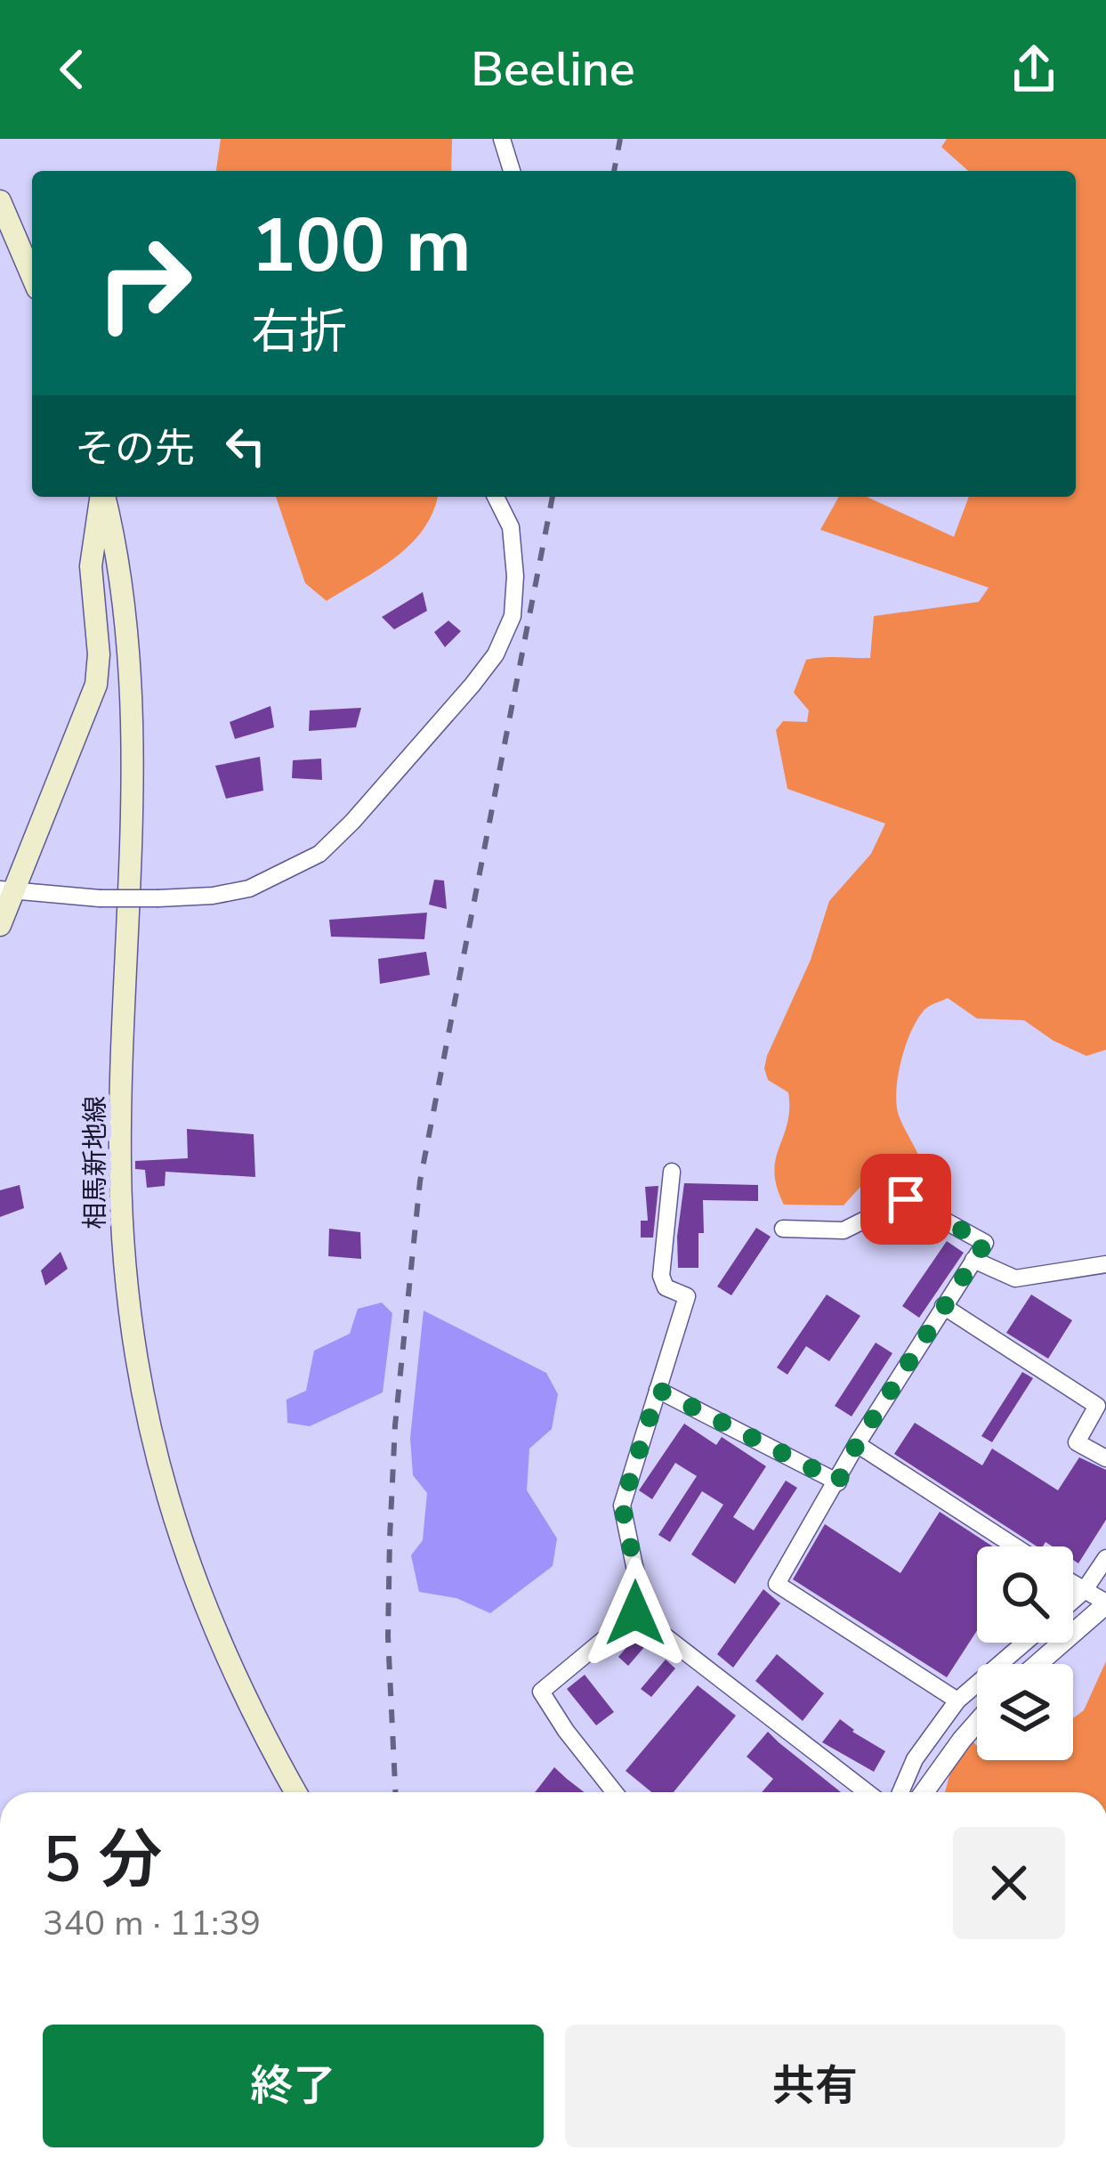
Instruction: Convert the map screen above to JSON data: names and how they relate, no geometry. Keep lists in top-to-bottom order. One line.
{"streets":{"main road":["相馬新地線"]},"page":{"header":"Beeline","turn":["100 m","右折"],"then":"その先","heading":["5 分","340 m · 11:39"],"buttons":["終了","共有"]}}
